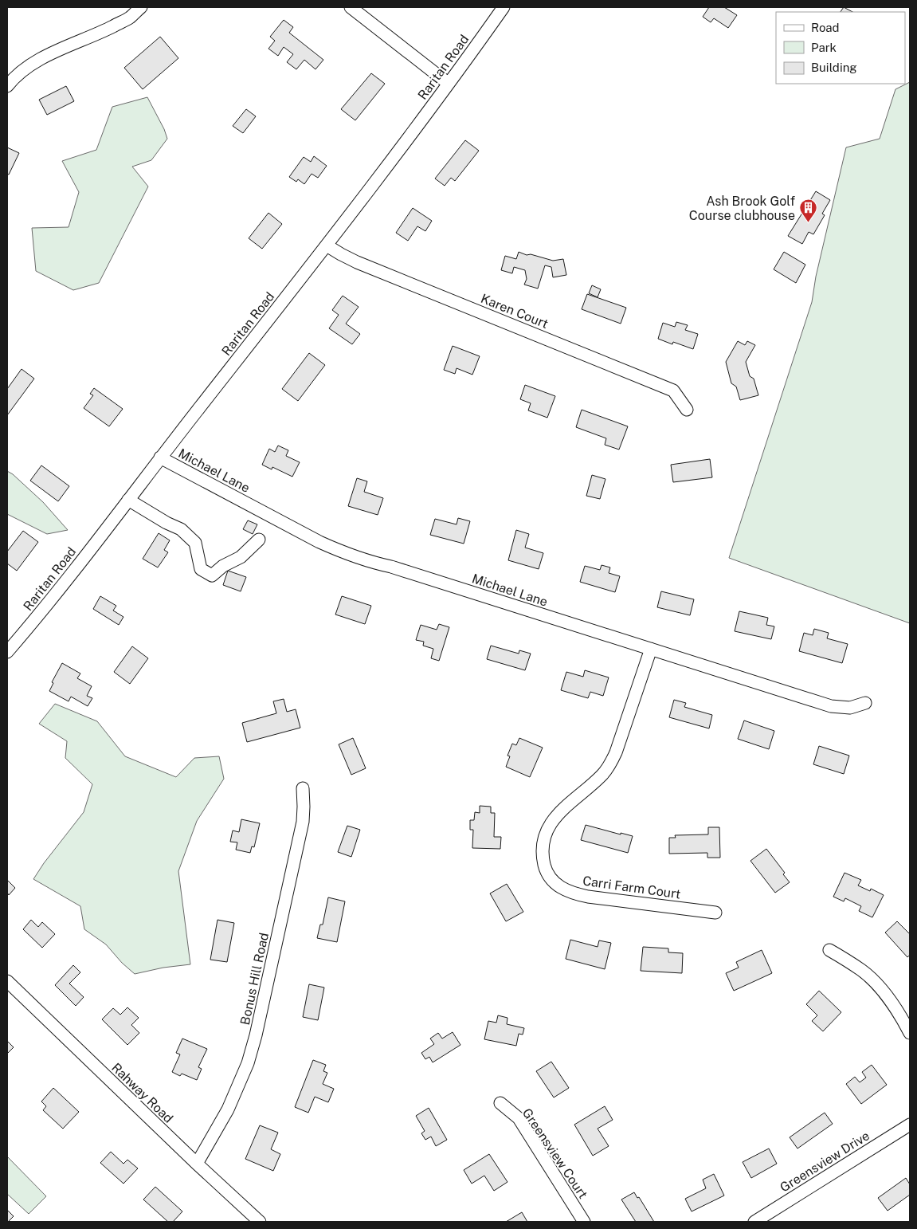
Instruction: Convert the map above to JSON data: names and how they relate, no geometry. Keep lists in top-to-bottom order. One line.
{"streets":{"street":["Raritan Road","Karen Court","Michael Lane","Carri Farm Court","Bonus Hill Road","Rahway Road","Greensview Court","Greensview Drive"]},"crossings":[["Raritan Road","Karen Court"],["Raritan Road","Michael Lane"],["Michael Lane","Carri Farm Court"],["Bonus Hill Road","Rahway Road"]],"places":{"building":["Ash Brook Golf Course clubhouse"]},"legend":["Road","Park","Building"]}
